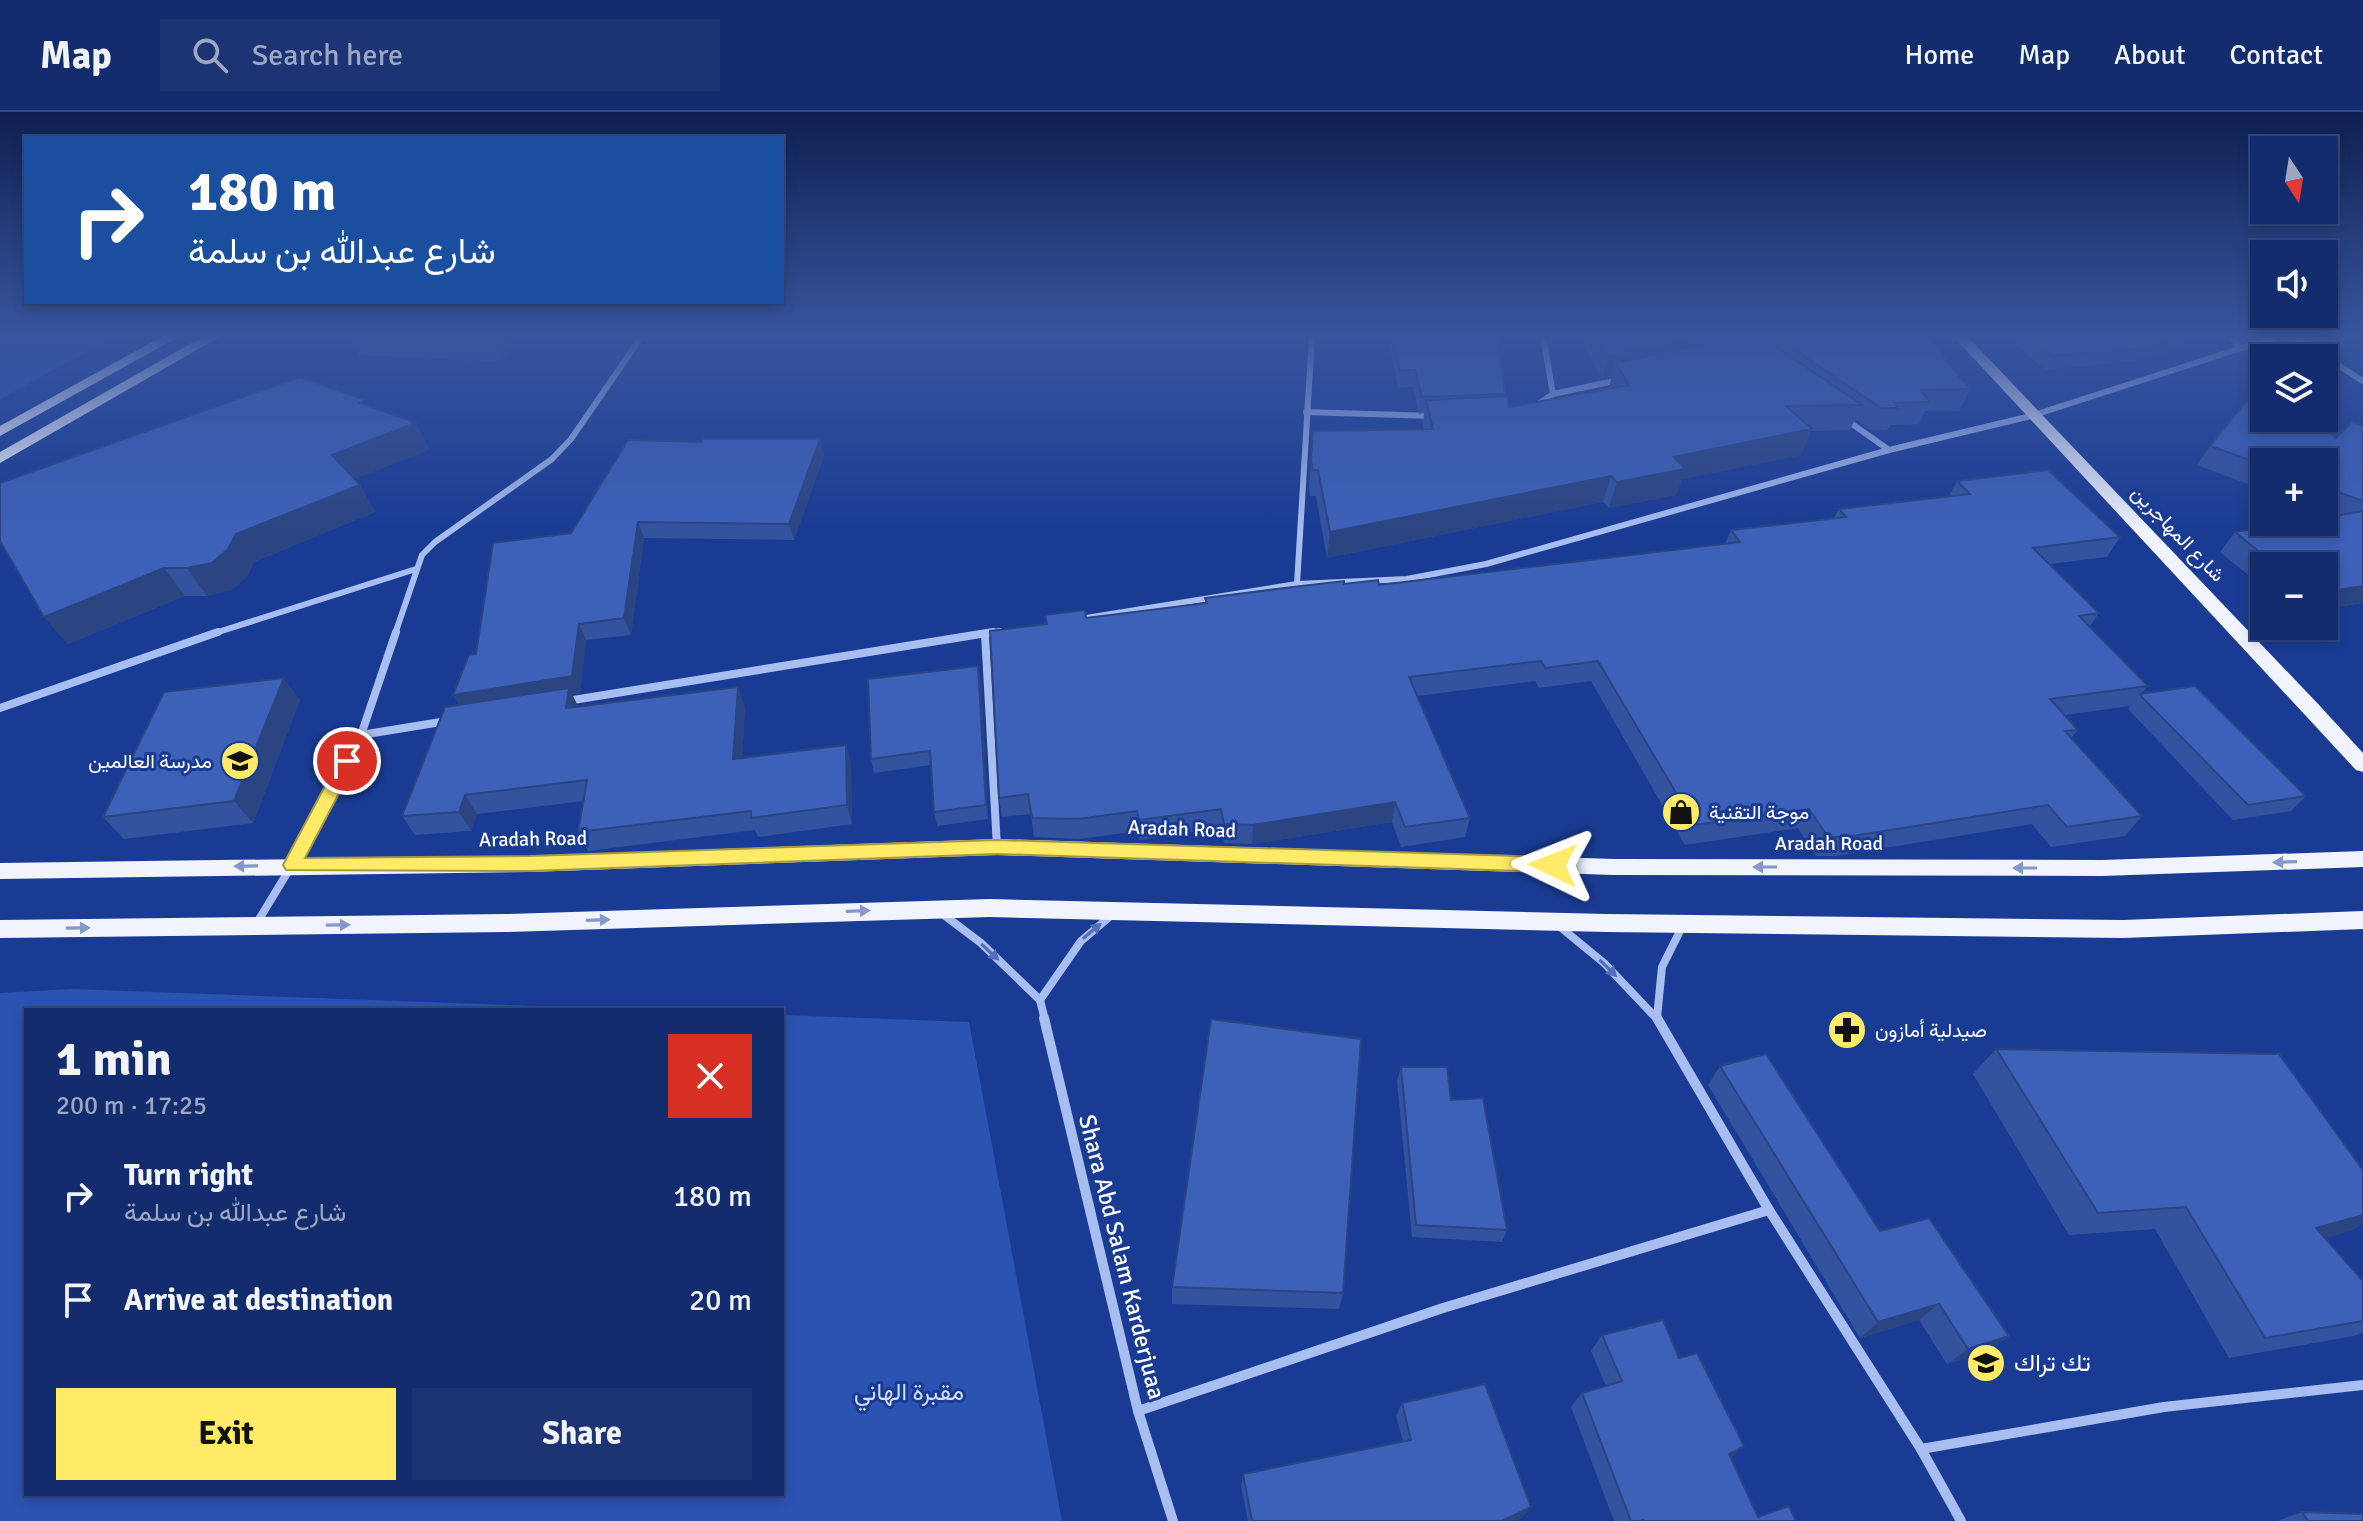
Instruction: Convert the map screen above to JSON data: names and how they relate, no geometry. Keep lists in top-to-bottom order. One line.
{"streets":{"main road":["شارع المهاجرين","Aradah Road"],"street":["Shara Abd Salam Karderjuaa"]},"parks":["مقبرة الهاني"],"places":{"school or university":["مدرسة العالمين","تك تراك"],"shop":["موجة التقنية"],"pharmacy":["صيدلية أمازون"]},"north":"bottom","page":{"header":"Map","search":"Search here","nav":["Home","Map","About","Contact"],"map_buttons":["+","−"],"turn":["180 m","شارع عبدالله بن سلمة"],"heading":["1 min","200 m · 17:25"],"list":[{"name":"Turn right","note":"شارع عبدالله بن سلمة","value":"180 m"},{"name":"Arrive at destination","value":"20 m"}],"buttons":["Exit","Share"]}}
